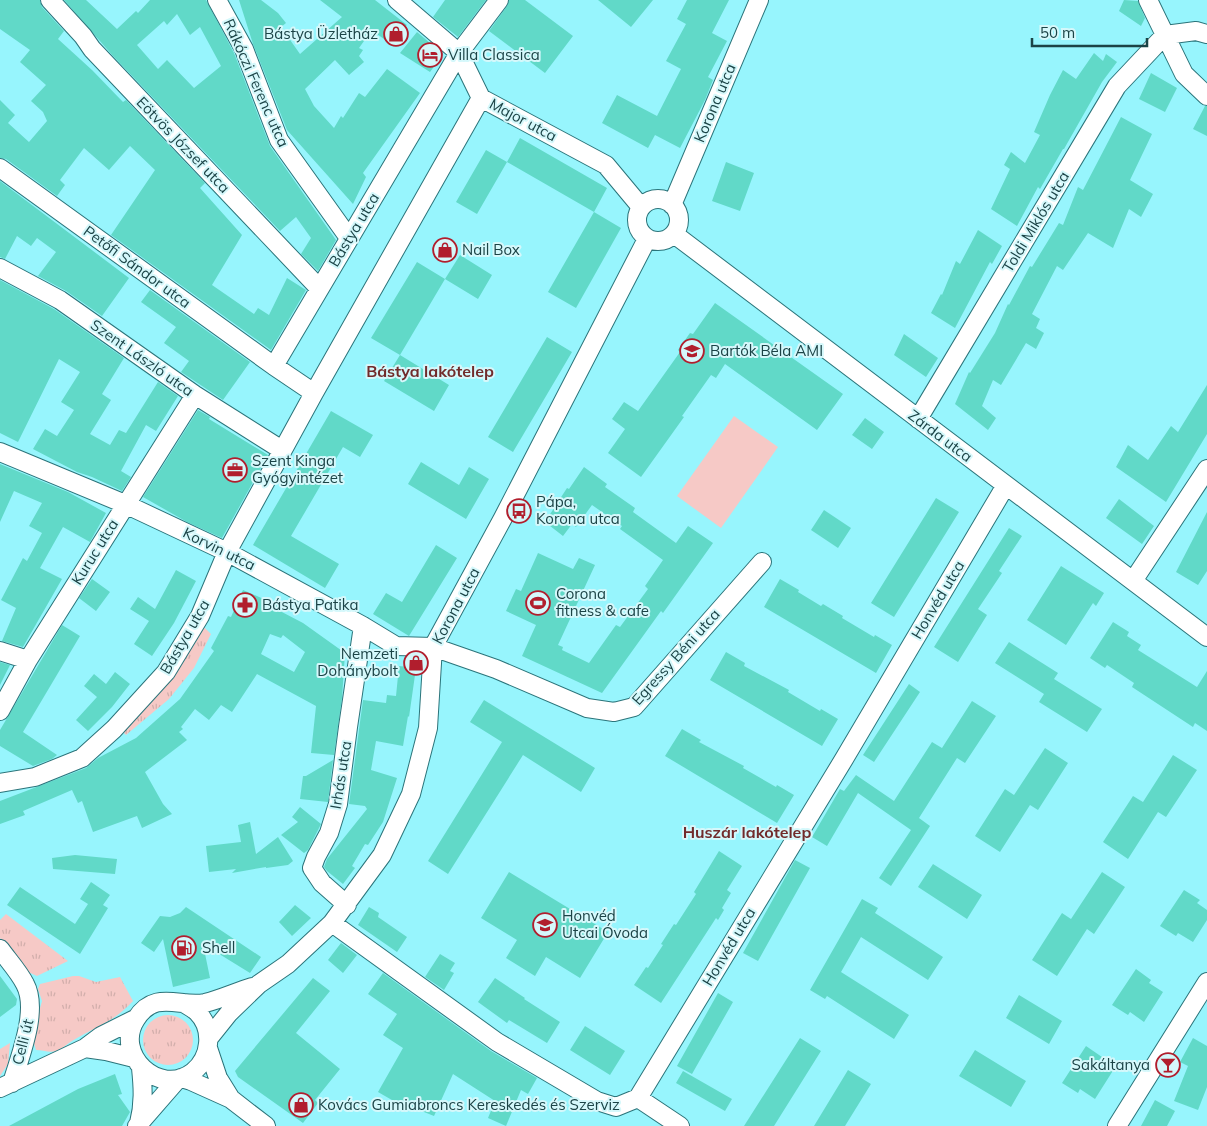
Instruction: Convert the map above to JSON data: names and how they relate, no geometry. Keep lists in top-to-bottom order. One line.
{"streets":{"street":["Rákóczi Ferenc utca","Korona utca","Major utca","Eötvös József utca","Toldi Miklós utca","Bástya utca","Petőfi Sándor utca","Szent László utca","Zárda utca","Korvin utca","Kuruc utca","Honvéd utca","Egressy Béni utca","Irhás utca","Celli út"]},"crossings":[["Rákóczi Ferenc utca","Bástya utca"],["Korona utca","Major utca"],["Korona utca","Zárda utca"],["Korona utca","Korvin utca"],["Korona utca","Egressy Béni utca"],["Korona utca","Irhás utca"],["Major utca","Bástya utca"],["Major utca","Zárda utca"],["Eötvös József utca","Bástya utca"],["Toldi Miklós utca","Zárda utca"],["Bástya utca","Petőfi Sándor utca"],["Bástya utca","Szent László utca"],["Bástya utca","Korvin utca"],["Szent László utca","Kuruc utca"],["Zárda utca","Honvéd utca"],["Korvin utca","Kuruc utca"],["Korvin utca","Egressy Béni utca"],["Korvin utca","Irhás utca"]],"districts":["Bástya lakótelep","Huszár lakótelep"],"places":{"shop":["Bástya Üzletház","Nail Box","Nemzeti Dohánybolt","Kovács Gumiabroncs Kereskedés és Szerviz"],"hotel":["Villa Classica"],"school or university":["Bartók Béla AMI","Honvéd Utcai Óvoda"],"office":["Szent Kinga Gyógyintézet"],"bus stop":["Pápa, Korona utca"],"sports":["Corona fitness & cafe"],"pharmacy":["Bástya Patika"],"fuel station":["Shell"],"bar":["Sakáltanya"]},"scale_bar":"50 m"}
